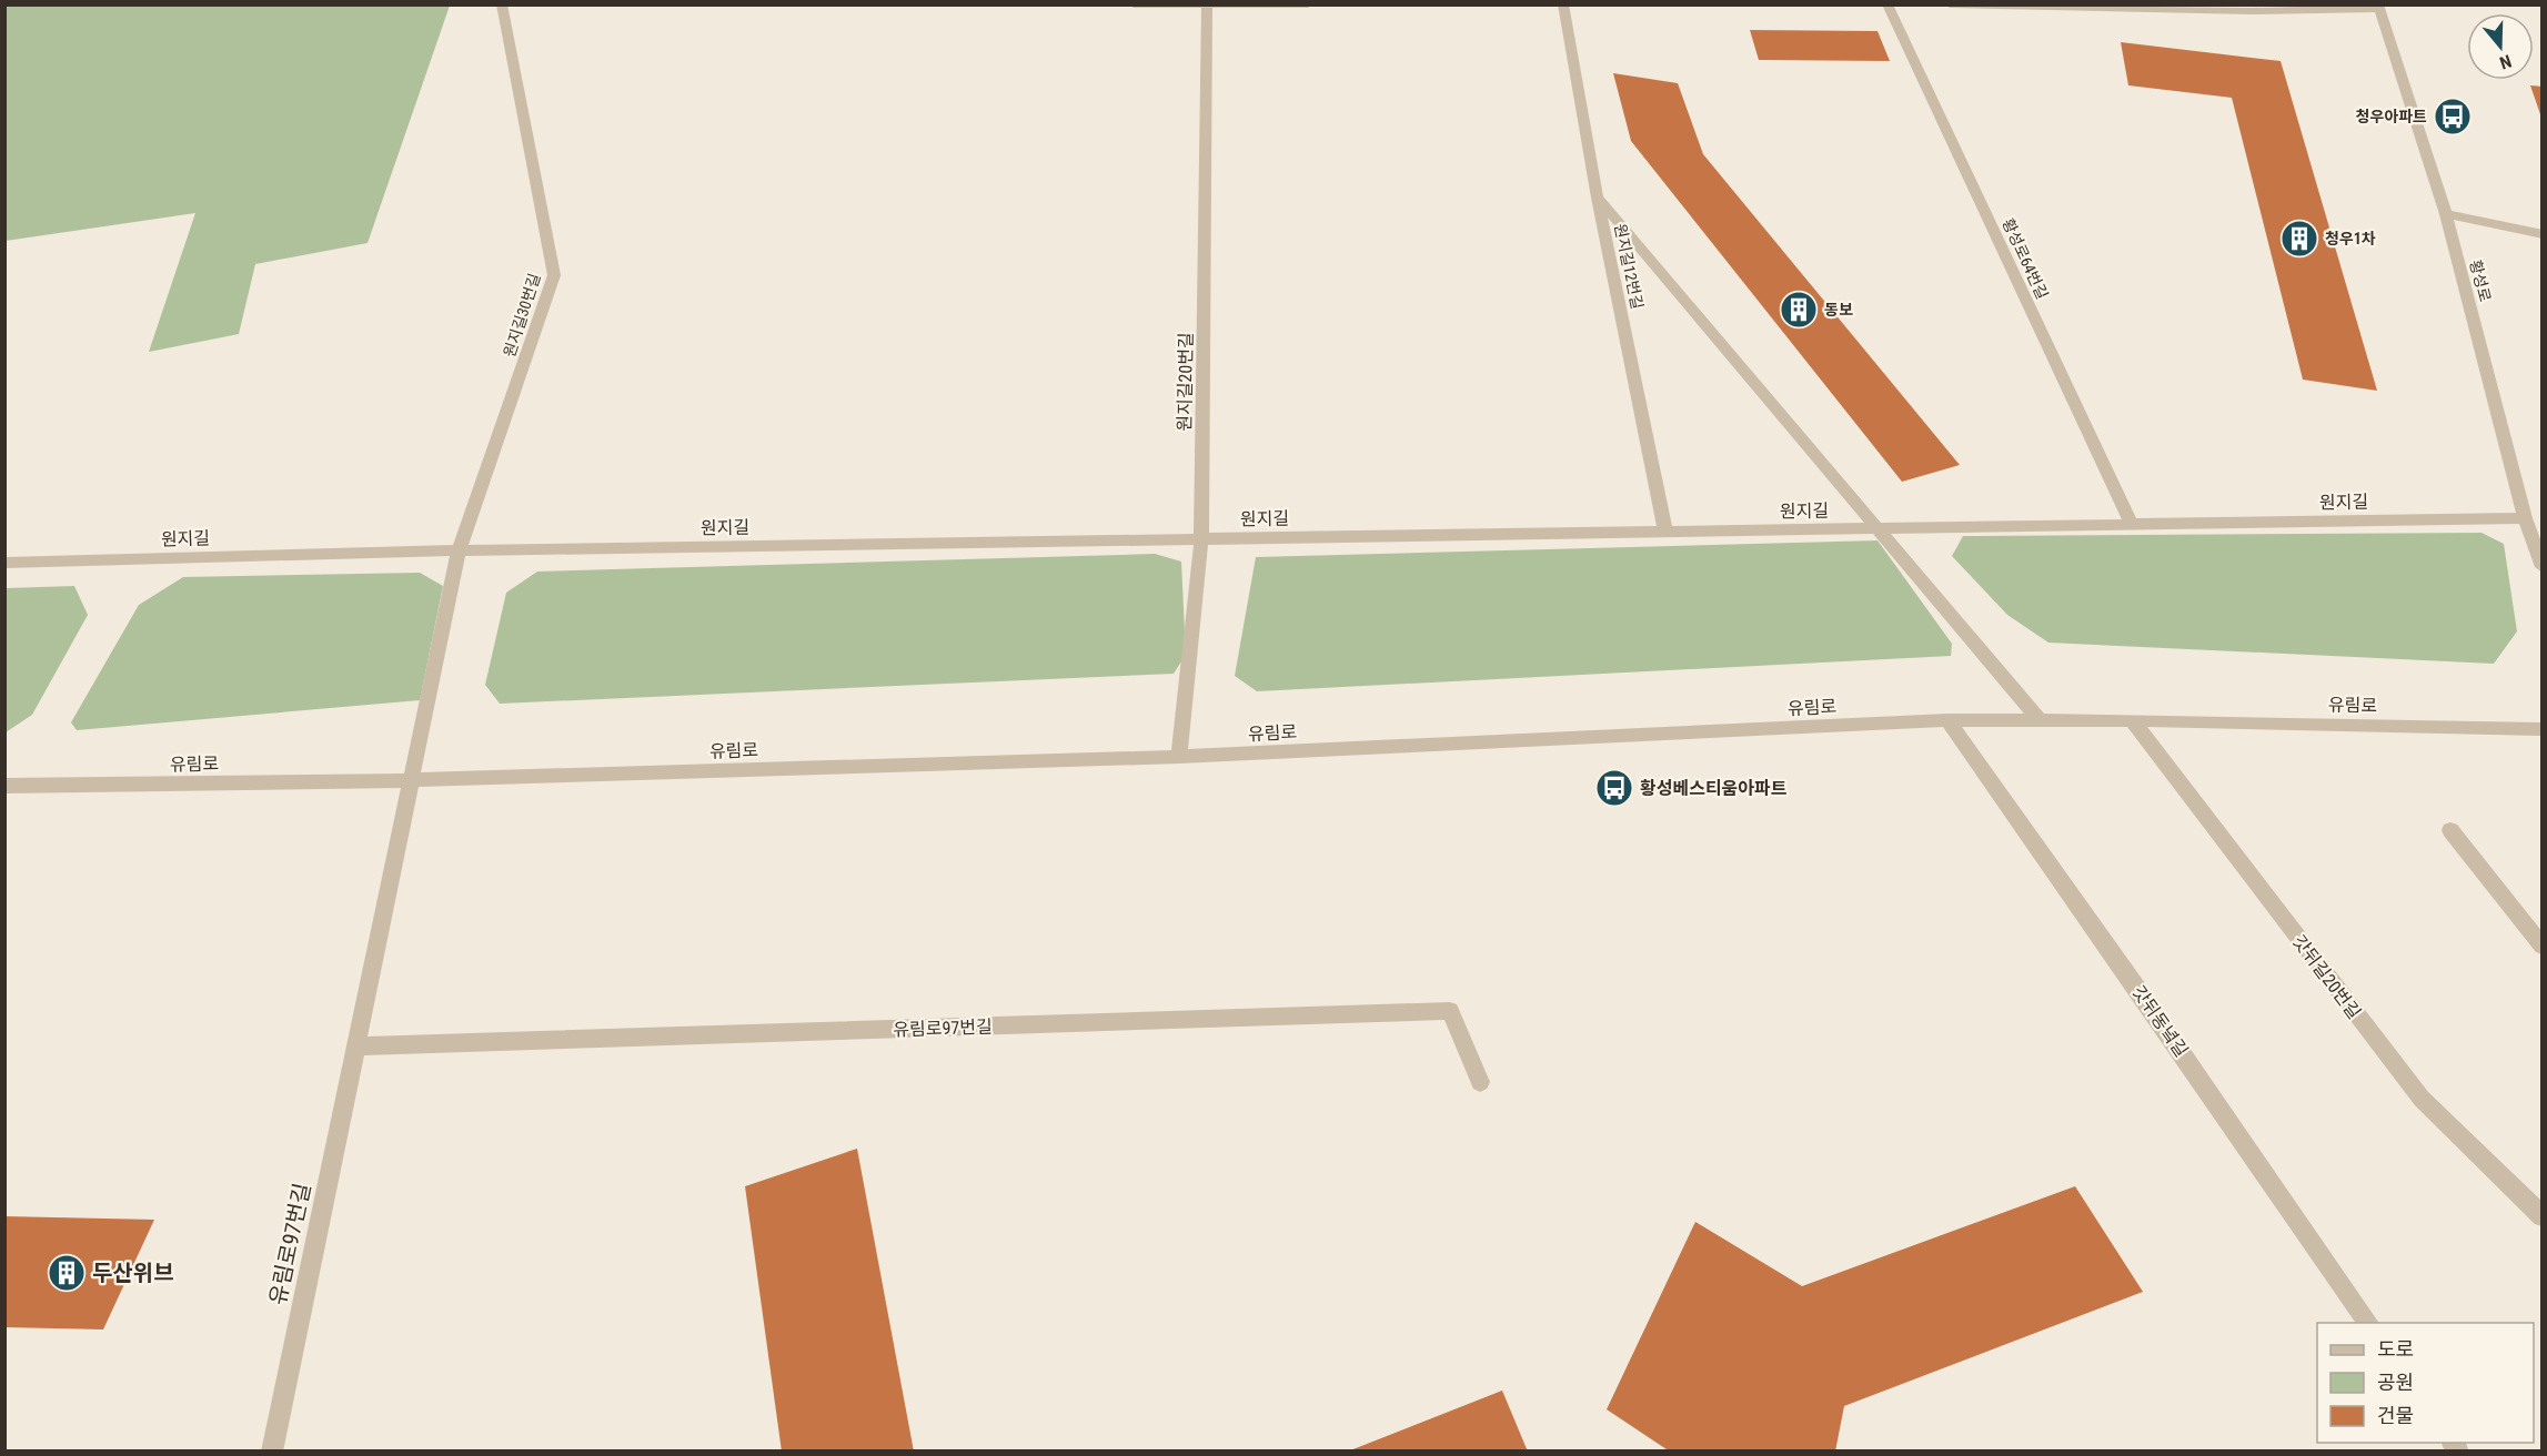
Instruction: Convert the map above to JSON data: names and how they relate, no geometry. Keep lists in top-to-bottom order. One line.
{"streets":{"street":["황성로64번길","원지길12번길","황성로","원지길30번길","원지길20번길","원지길","유림로","갓뒤길20번길","갓뒤동녘길","유림로97번길"]},"crossings":[["황성로64번길","원지길"],["원지길12번길","원지길"],["황성로","원지길"],["원지길30번길","원지길"],["원지길30번길","유림로"],["원지길30번길","유림로97번길"],["원지길20번길","원지길"],["원지길20번길","유림로"],["유림로","갓뒤길20번길"],["유림로","갓뒤동녘길"],["유림로","유림로97번길"]],"places":{"bus stop":["청우아파트","황성베스티움아파트"],"building":["청우1차","동보","두산위브"]},"legend":["도로","공원","건물"],"north":"bottom"}
